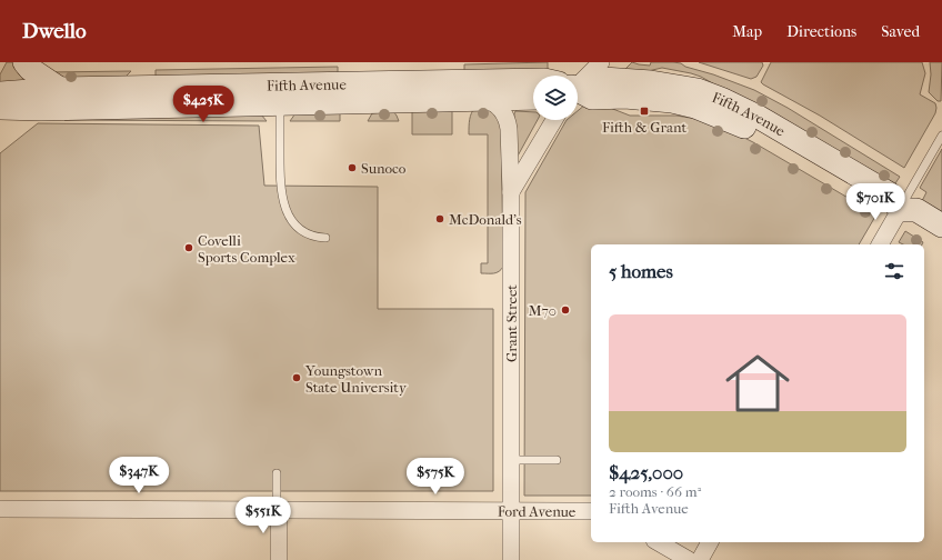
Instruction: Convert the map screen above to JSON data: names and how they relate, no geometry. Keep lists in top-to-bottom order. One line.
{"streets":{"main road":["Fifth Avenue"],"street":["Grant Street","Ford Avenue"]},"crossings":[["Fifth Avenue","Grant Street"],["Grant Street","Ford Avenue"]],"places":{"transit":["Fifth & Grant"],"other":["Sunoco","McDonald's","Covelli Sports Complex","M70","Youngstown State University"]},"page":{"header":"Dwello","nav":["Map","Directions","Saved"],"price":["$425K","$701K","$347K","$575K","$551K"],"heading":"5 homes","list":[{"name":"$425,000","note":"2 rooms · 66 m² · Fifth Avenue"}]}}
